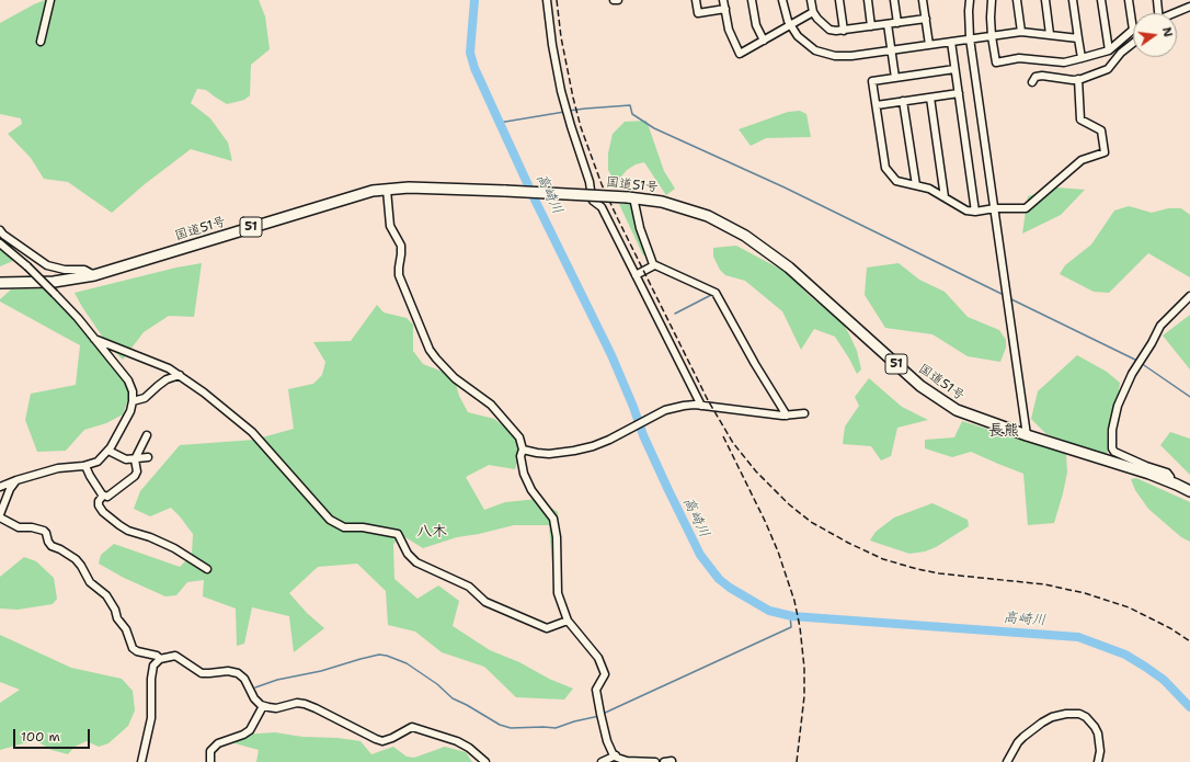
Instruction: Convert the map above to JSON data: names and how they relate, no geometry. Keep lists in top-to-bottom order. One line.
{"streets":{"highway":["国道51号","51"]},"districts":["長熊","八木"],"water":["高崎川"],"scale_bar":"100 m","north":"right"}
